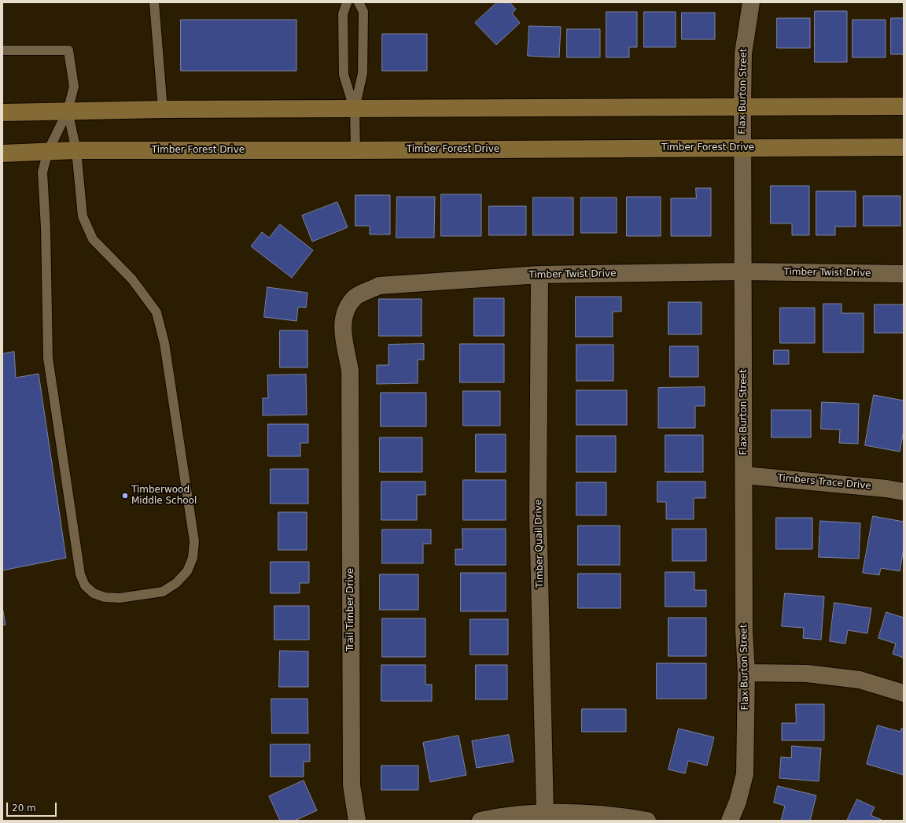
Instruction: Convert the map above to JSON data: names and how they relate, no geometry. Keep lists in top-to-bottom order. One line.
{"streets":{"main road":["Timber Forest Drive"],"street":["Flax Burton Street","Timber Twist Drive","Timbers Trace Drive","Timber Quail Drive","Trail Timber Drive"]},"crossings":[["Flax Burton Street","Timber Forest Drive"],["Flax Burton Street","Timber Twist Drive"],["Flax Burton Street","Timbers Trace Drive"],["Timber Twist Drive","Timber Quail Drive"],["Timber Twist Drive","Trail Timber Drive"]],"places":["Timberwood Middle School"],"scale_bar":"20 m"}
